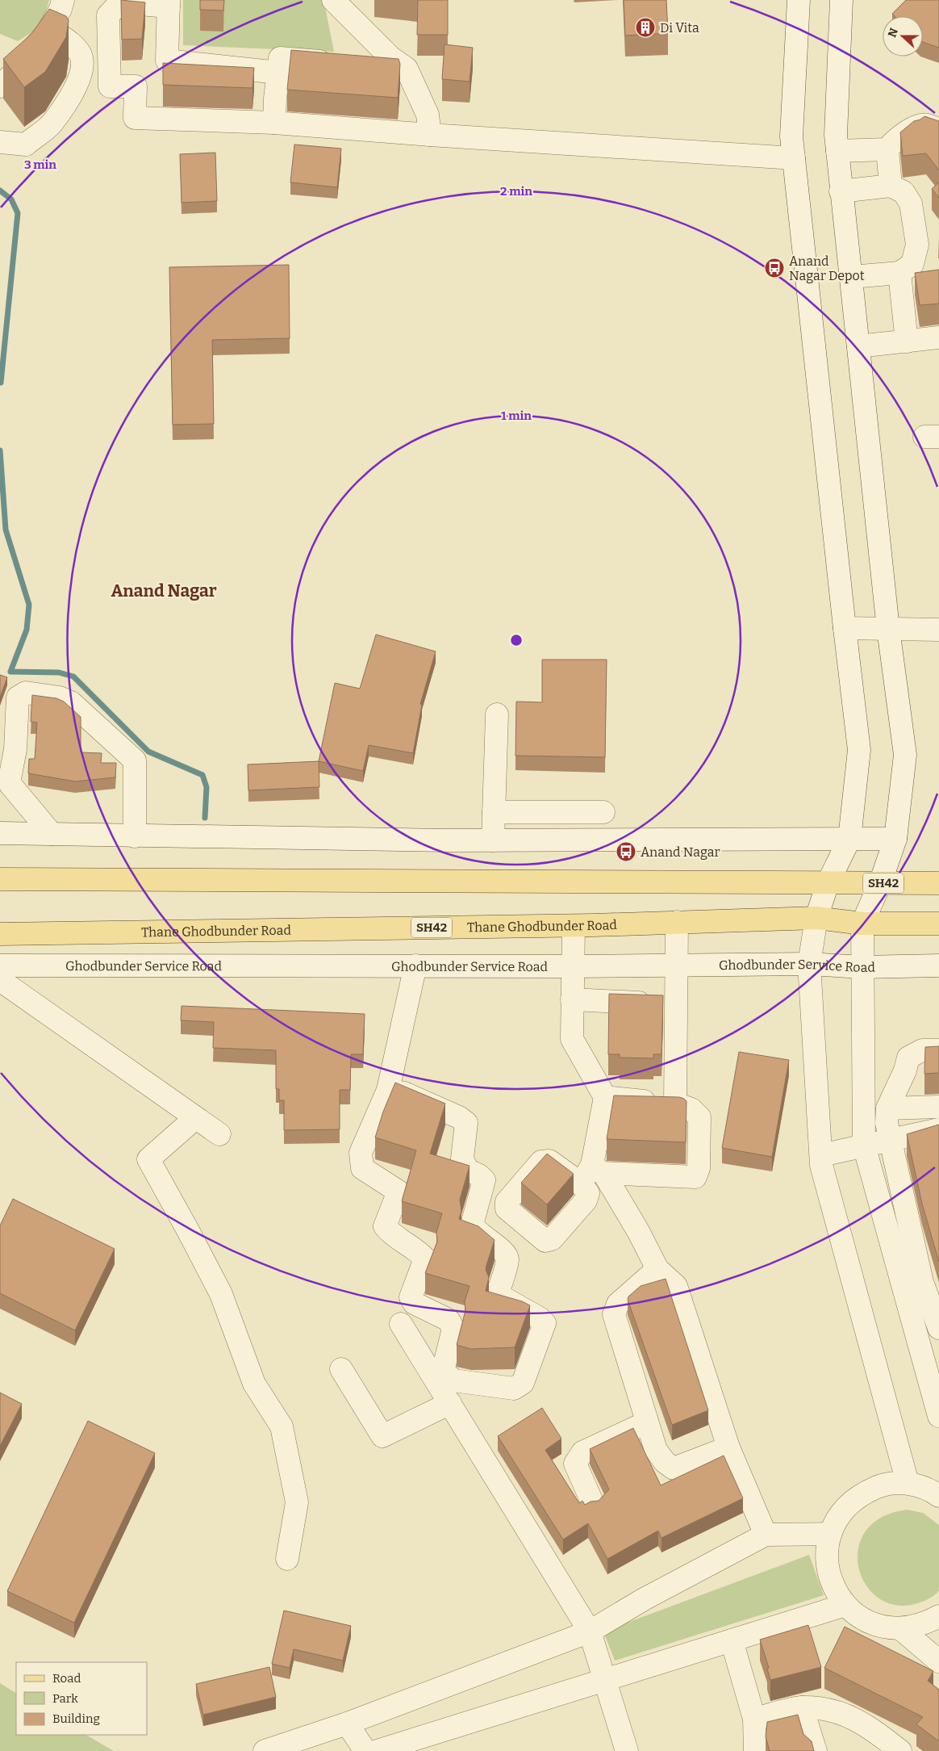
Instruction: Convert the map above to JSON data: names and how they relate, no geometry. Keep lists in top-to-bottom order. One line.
{"streets":{"main road":["SH42","Thane Ghodbunder Road"],"street":["Ghodbunder Service Road"]},"districts":["Anand Nagar"],"places":{"building":["Di Vita"],"bus stop":["Anand Nagar Depot","Anand Nagar"]},"legend":["Road","Park","Building"],"north":"left","rings":["3 min","2 min","1 min"]}
